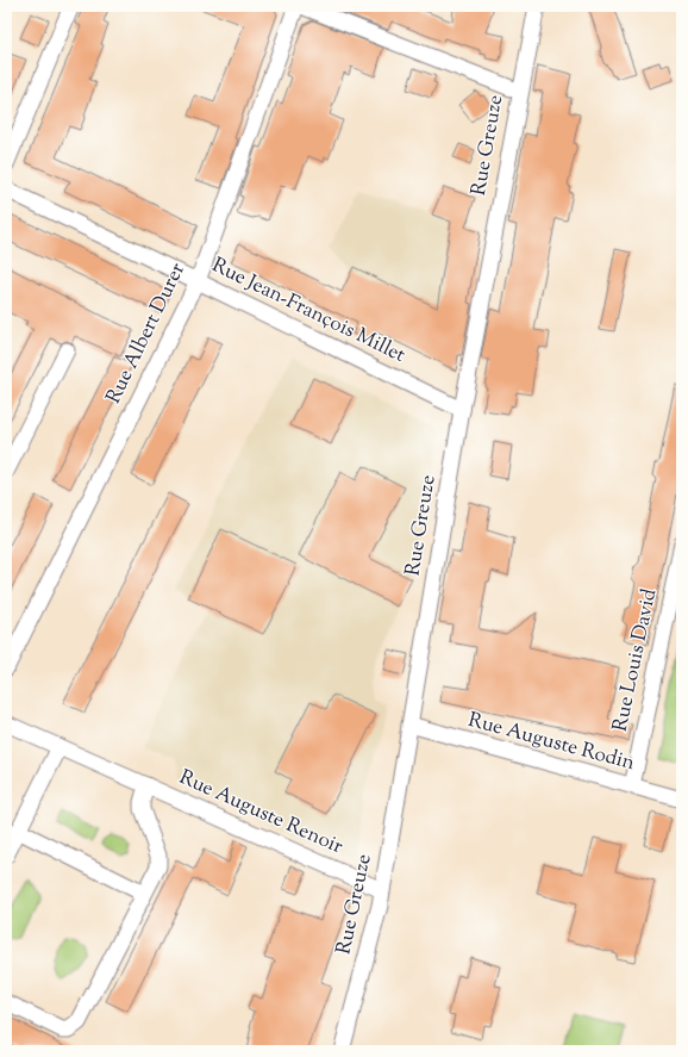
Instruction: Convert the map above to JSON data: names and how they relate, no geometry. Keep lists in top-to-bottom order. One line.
{"streets":{"street":["Rue Greuze","Rue Jean-François Millet","Rue Albert Durer","Rue Louis David","Rue Auguste Rodin","Rue Auguste Renoir"]},"crossings":[["Rue Greuze","Rue Jean-François Millet"],["Rue Greuze","Rue Auguste Rodin"],["Rue Greuze","Rue Auguste Renoir"],["Rue Jean-François Millet","Rue Albert Durer"],["Rue Louis David","Rue Auguste Rodin"]]}
